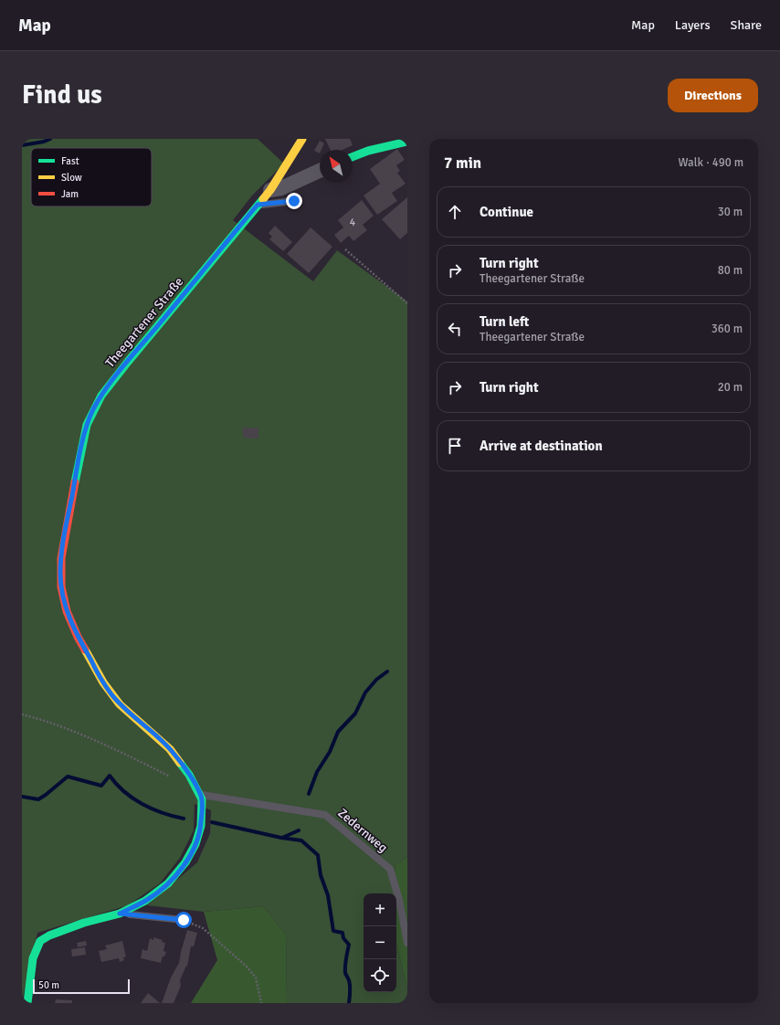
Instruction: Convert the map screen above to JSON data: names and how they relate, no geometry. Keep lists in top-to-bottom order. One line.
{"streets":{"street":["Theegartener Straße"],"lane":["Zedernweg"]},"crossings":[["Theegartener Straße","Zedernweg"]],"house_numbers":["4"],"legend":["Fast","Slow","Jam"],"scale_bar":"50 m","north":"top left","page":{"header":"Map","nav":["Map","Layers","Share"],"buttons":"Directions","title":"Find us","heading":["7 min","Walk · 490 m"],"list":[["Continue","30 m"],["Turn right","Theegartener Straße","80 m"],["Turn left","Theegartener Straße","360 m"],["Turn right","20 m"],"Arrive at destination"],"map_buttons":["+","−"],"scale":"50 m"}}
